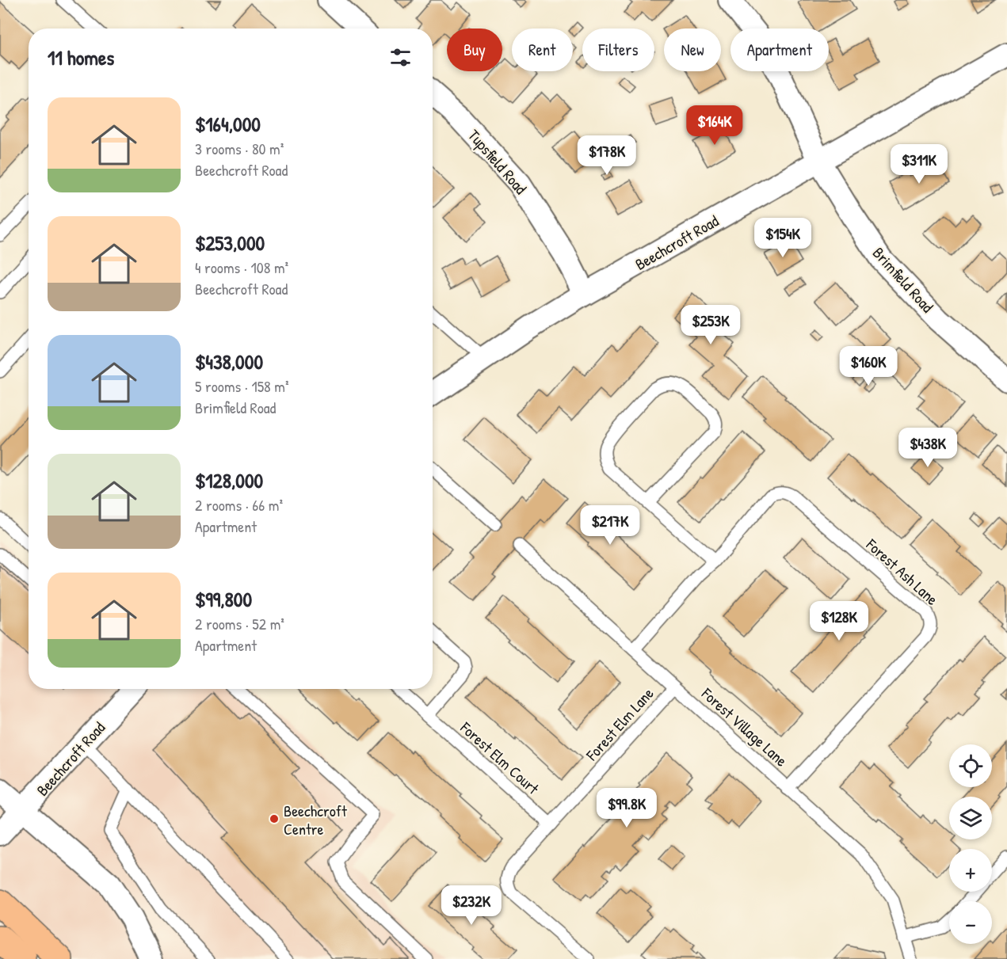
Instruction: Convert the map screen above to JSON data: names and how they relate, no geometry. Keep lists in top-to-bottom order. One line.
{"streets":{"street":["Tupsfield Road","Beechcroft Road","Brimfield Road"],"lane":["Forest Ash Lane","Forest Elm Lane","Forest Village Lane","Forest Elm Court"]},"crossings":[["Tupsfield Road","Beechcroft Road"],["Beechcroft Road","Brimfield Road"],["Forest Ash Lane","Forest Village Lane"],["Forest Elm Lane","Forest Village Lane"],["Forest Elm Lane","Forest Elm Court"]],"places":["Beechcroft Centre"],"page":{"chip":["Buy","Rent","Filters","New","Apartment"],"heading":"11 homes","list":[{"name":"$164,000","note":"3 rooms · 80 m² · Beechcroft Road"},{"name":"$253,000","note":"4 rooms · 108 m² · Beechcroft Road"},{"name":"$438,000","note":"5 rooms · 158 m² · Brimfield Road"},{"name":"$128,000","note":"2 rooms · 66 m² · Apartment"},{"name":"$99,800","note":"2 rooms · 52 m² · Apartment"}],"price":["$164K","$178K","$311K","$154K","$253K","$160K","$438K","$217K","$128K","$99.8K","$232K"],"map_buttons":["+","−"]}}
